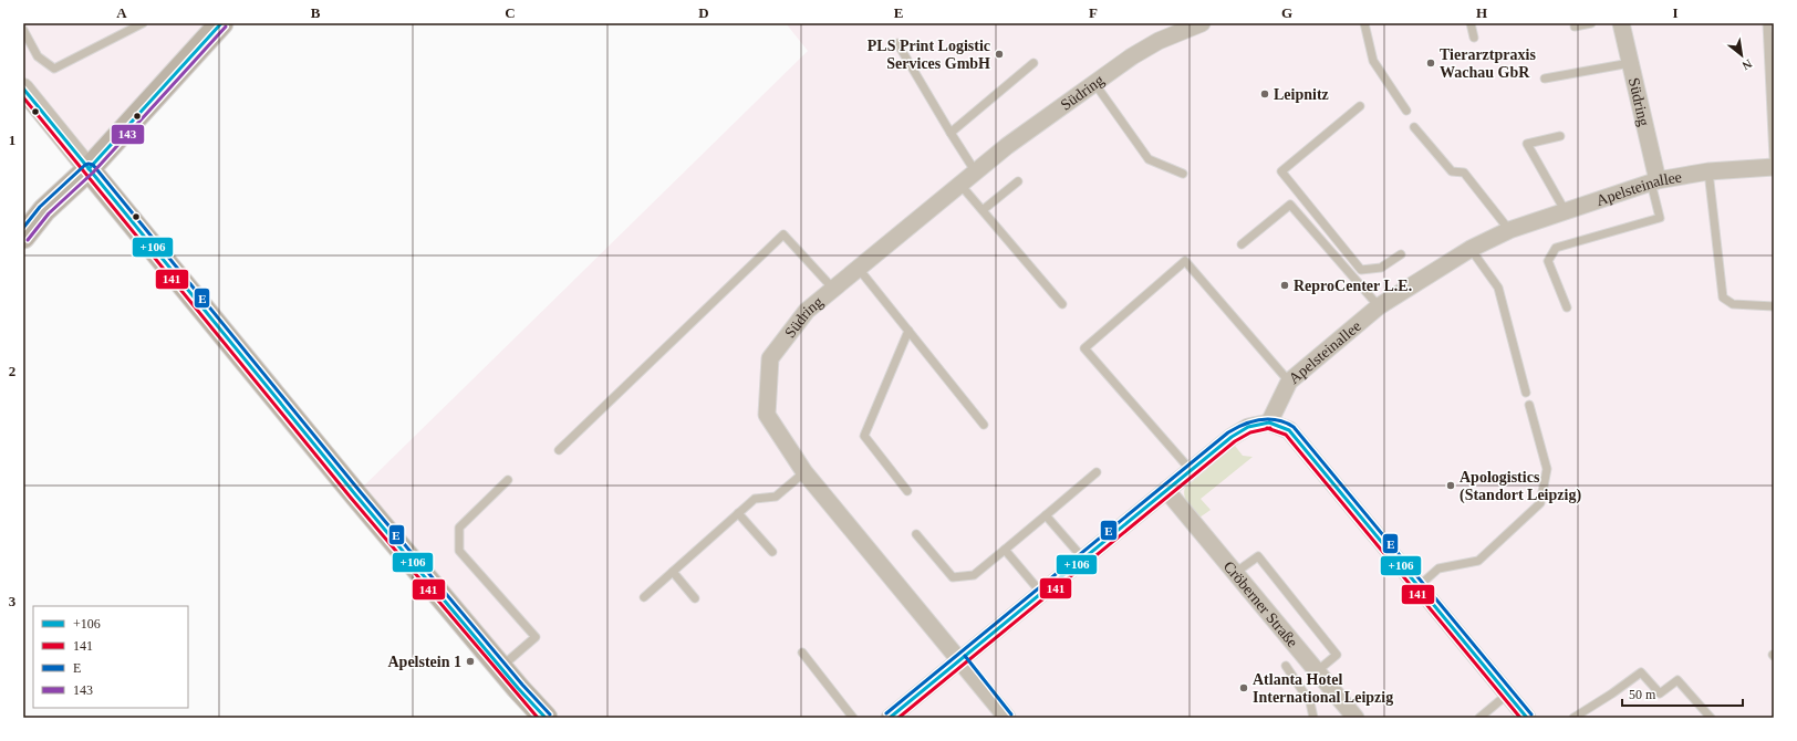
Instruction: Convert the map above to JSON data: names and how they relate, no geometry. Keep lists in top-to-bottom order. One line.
{"streets":{"street":["Südring","Apelsteinallee","Cröberner Straße"]},"crossings":[["Südring","Apelsteinallee"]],"places":["PLS Print Logistic Services GmbH","Tierarztpraxis Wachau GbR","Leipnitz","ReproCenter L.E.","Apologistics (Standort Leipzig)","Apelstein 1","Atlanta Hotel International Leipzig"],"lines":["transit line +106","transit line 143","transit line 141","transit line E"],"legend":["+106","141","E","143"],"scale_bar":"50 m","north":"bottom right","grid":{"columns":["A","B","C","D","E","F","G","H","I"],"rows":["1","2","3"]}}
